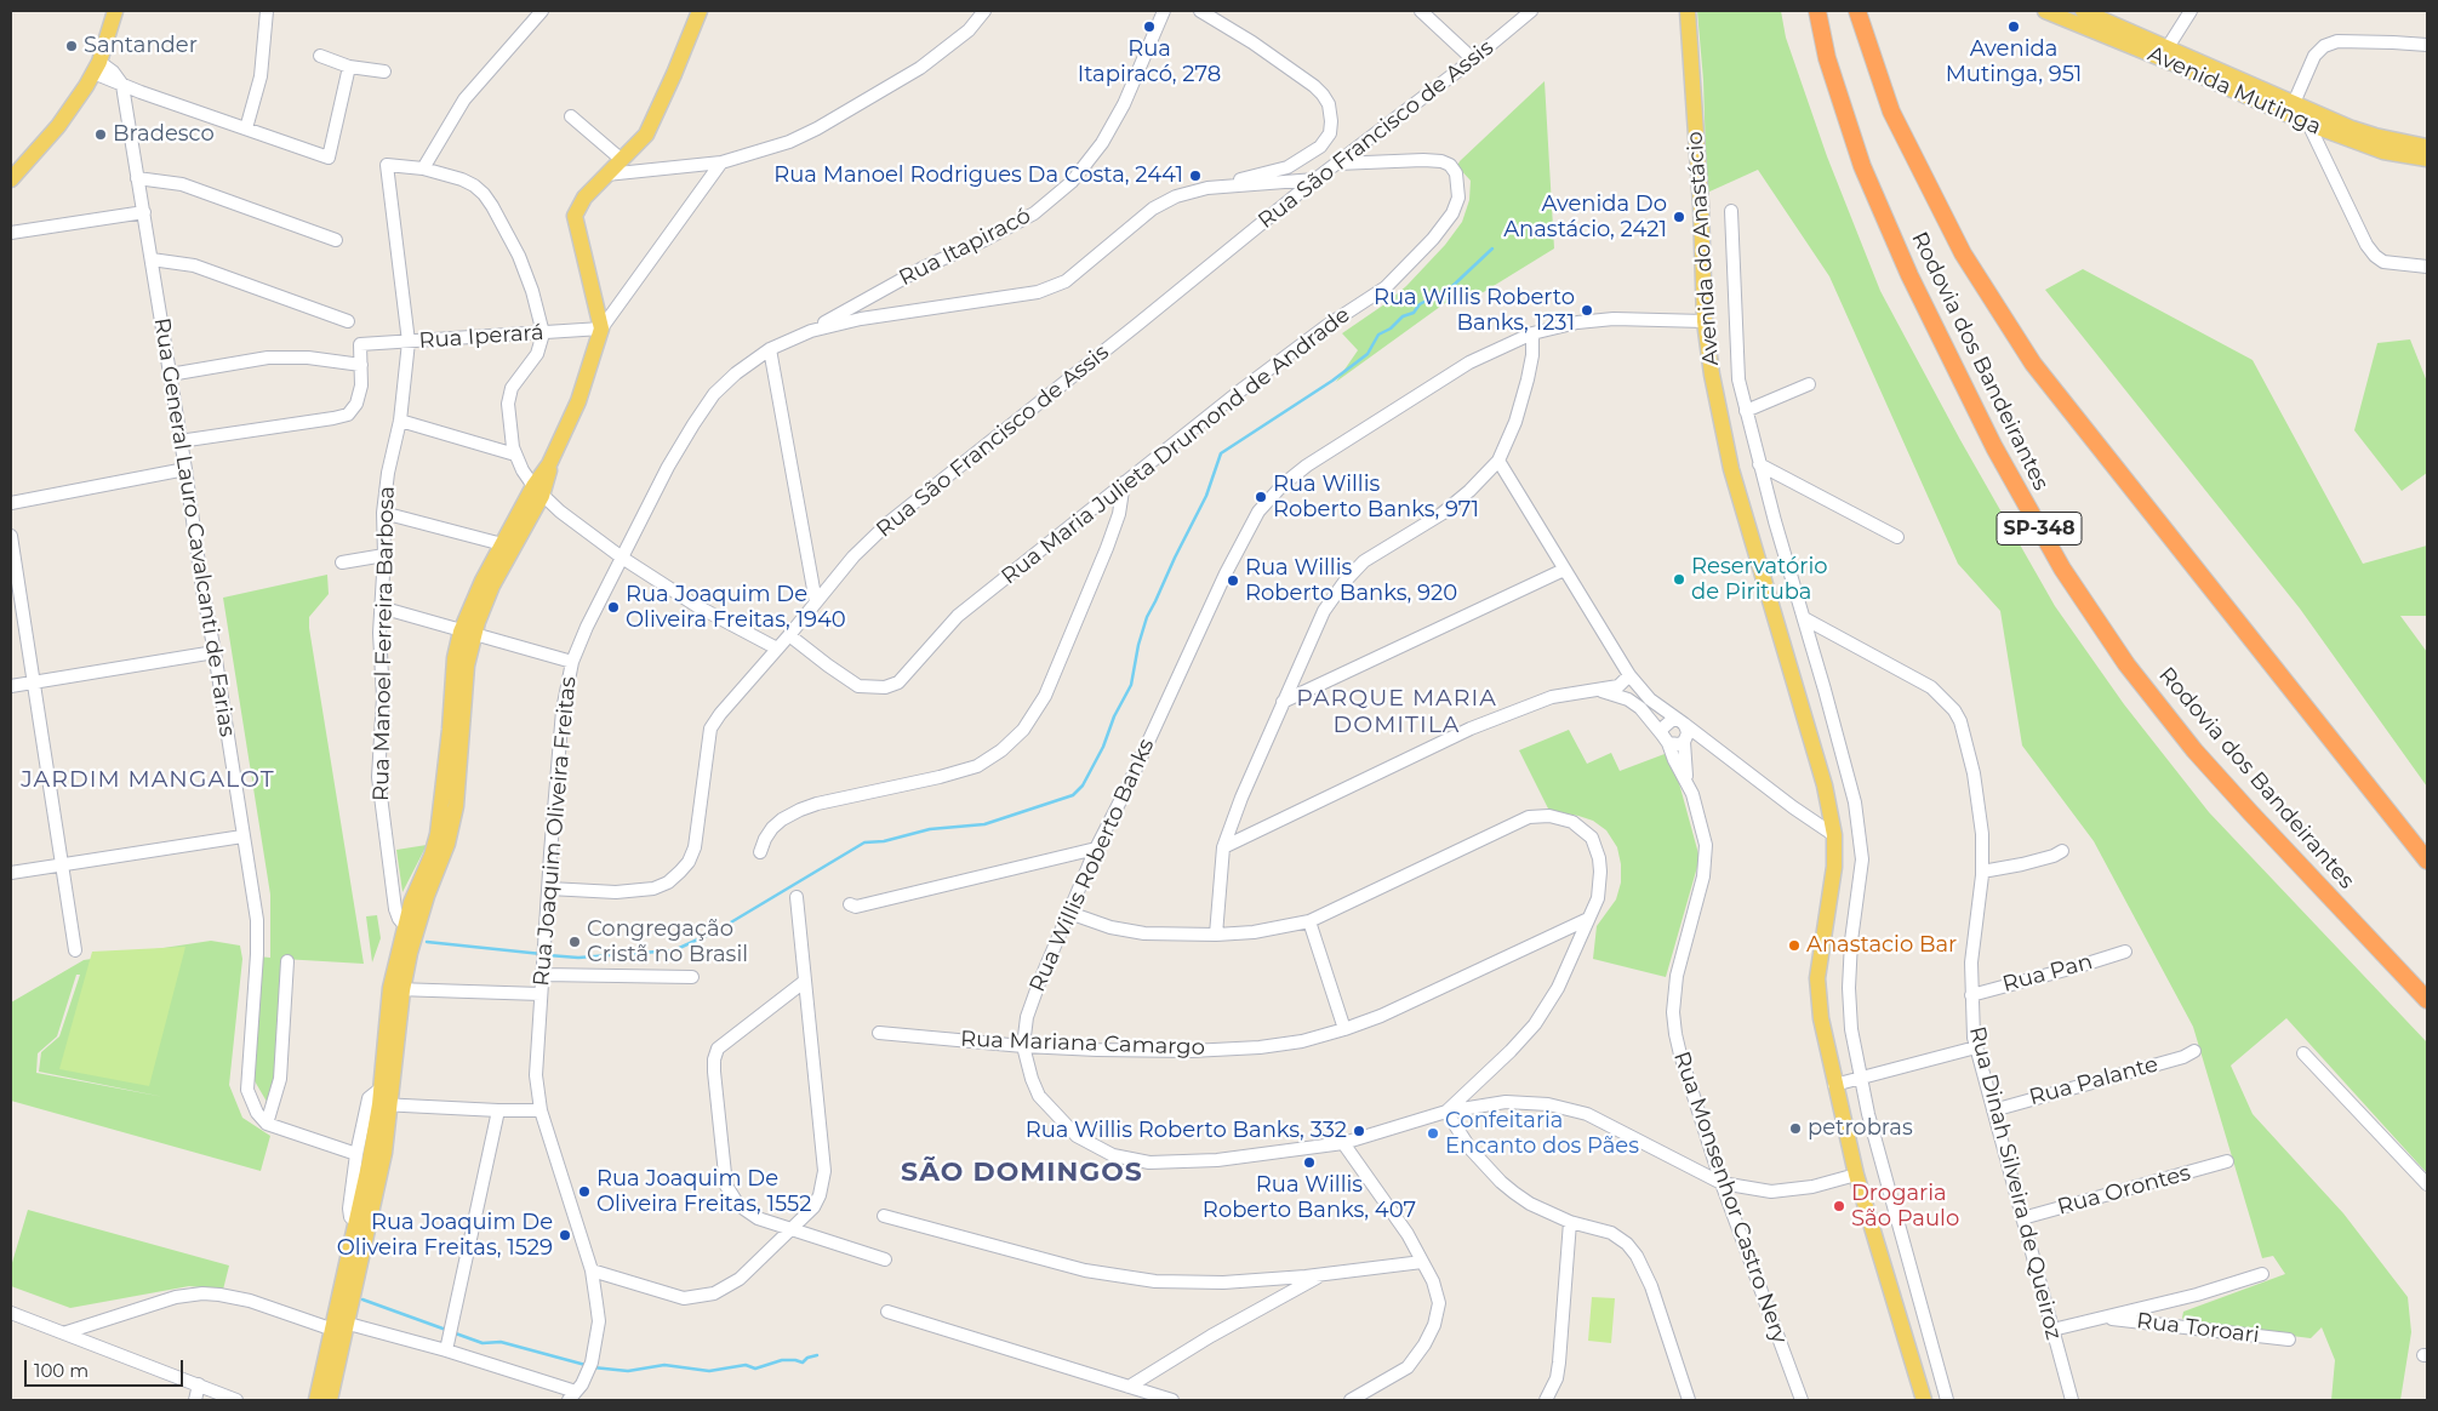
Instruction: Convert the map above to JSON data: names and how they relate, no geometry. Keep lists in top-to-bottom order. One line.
{"streets":{"highway":["Rodovia dos Bandeirantes","SP-348"],"main road":["Avenida Mutinga","Avenida do Anastácio"],"street":["Rua São Francisco de Assis","Rua Itapiracó","Rua Iperará","Rua Maria Julieta Drumond de Andrade","Rua General Lauro Cavalcanti de Farias","Rua Manoel Ferreira Barbosa","Rua Joaquim Oliveira Freitas","Rua Willis Roberto Banks","Rua Pan","Rua Mariana Camargo","Rua Palante","Rua Dinah Silveira de Queiroz","Rua Orontes","Rua Monsenhor Castro Nery","Rua Toroari"]},"crossings":[["Rua São Francisco de Assis","Rua Maria Julieta Drumond de Andrade"],["Rua São Francisco de Assis","Rua Joaquim Oliveira Freitas"],["Rua Itapiracó","Rua Joaquim Oliveira Freitas"],["Avenida do Anastácio","Rua Willis Roberto Banks"],["Avenida do Anastácio","Rua Dinah Silveira de Queiroz"],["Rua Iperará","Rua Manoel Ferreira Barbosa"],["Rua Willis Roberto Banks","Rua Mariana Camargo"],["Rua Willis Roberto Banks","Rua Monsenhor Castro Nery"],["Rua Pan","Rua Dinah Silveira de Queiroz"],["Rua Palante","Rua Dinah Silveira de Queiroz"],["Rua Dinah Silveira de Queiroz","Rua Orontes"]],"districts":["PARQUE MARIA DOMITILA","JARDIM MANGALOT","SÃO DOMINGOS"],"places":["Rua Itapiracó, 278","Avenida Mutinga, 951","Santander","Bradesco","Rua Manoel Rodrigues Da Costa, 2441","Avenida Do Anastácio, 2421","Rua Willis Roberto Banks, 1231","Rua Willis Roberto Banks, 971","Reservatório de Pirituba","Rua Willis Roberto Banks, 920","Rua Joaquim De Oliveira Freitas, 1940","Congregação Cristã no Brasil","Anastacio Bar","petrobras","Rua Willis Roberto Banks, 332","Confeitaria Encanto dos Pães","Rua Willis Roberto Banks, 407","Rua Joaquim De Oliveira Freitas, 1552","Drogaria São Paulo","Rua Joaquim De Oliveira Freitas, 1529"],"scale_bar":"100 m"}
